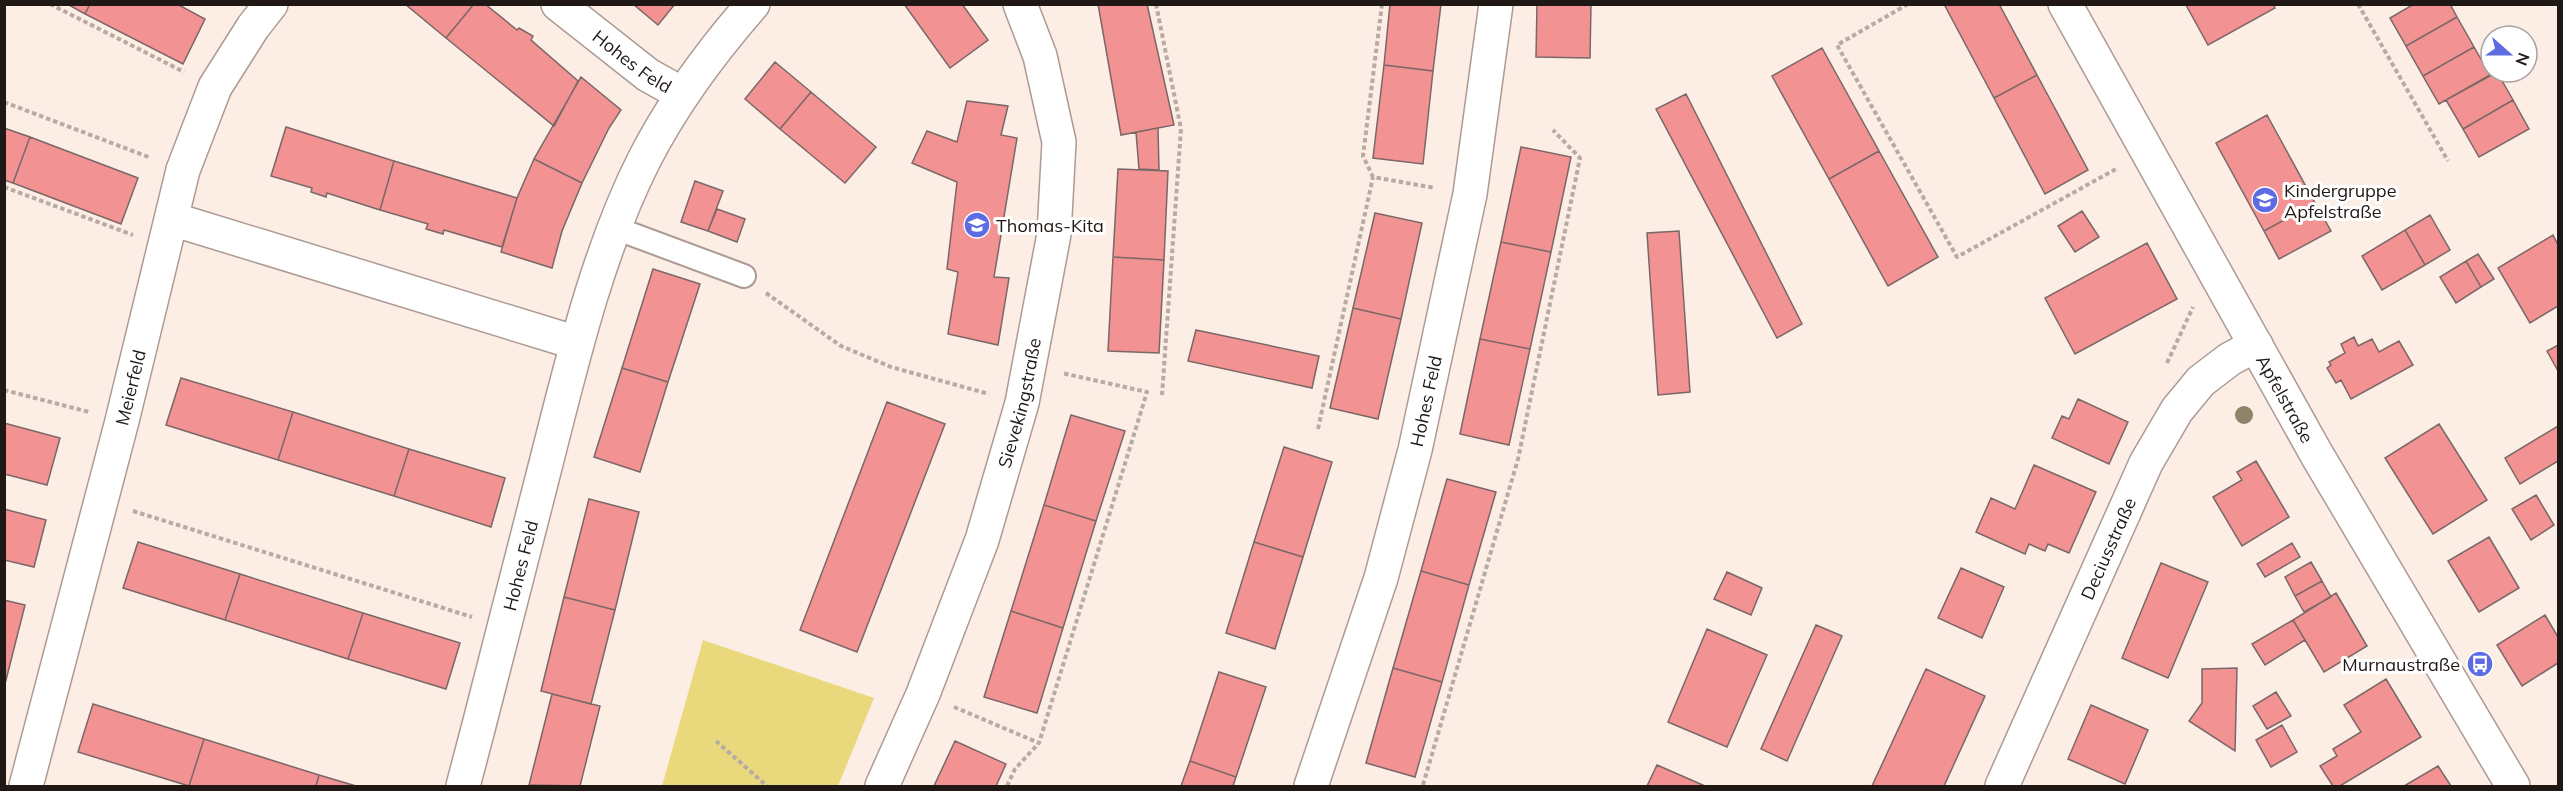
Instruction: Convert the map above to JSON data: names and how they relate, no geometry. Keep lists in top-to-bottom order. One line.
{"streets":{"street":["Hohes Feld","Meierfeld","Apfelstraße","Sievekingstraße","Deciusstraße"]},"crossings":[["Apfelstraße","Deciusstraße"]],"places":{"school or university":["Kindergruppe Apfelstraße","Thomas-Kita"],"bus stop":["Murnaustraße"]},"north":"right"}
